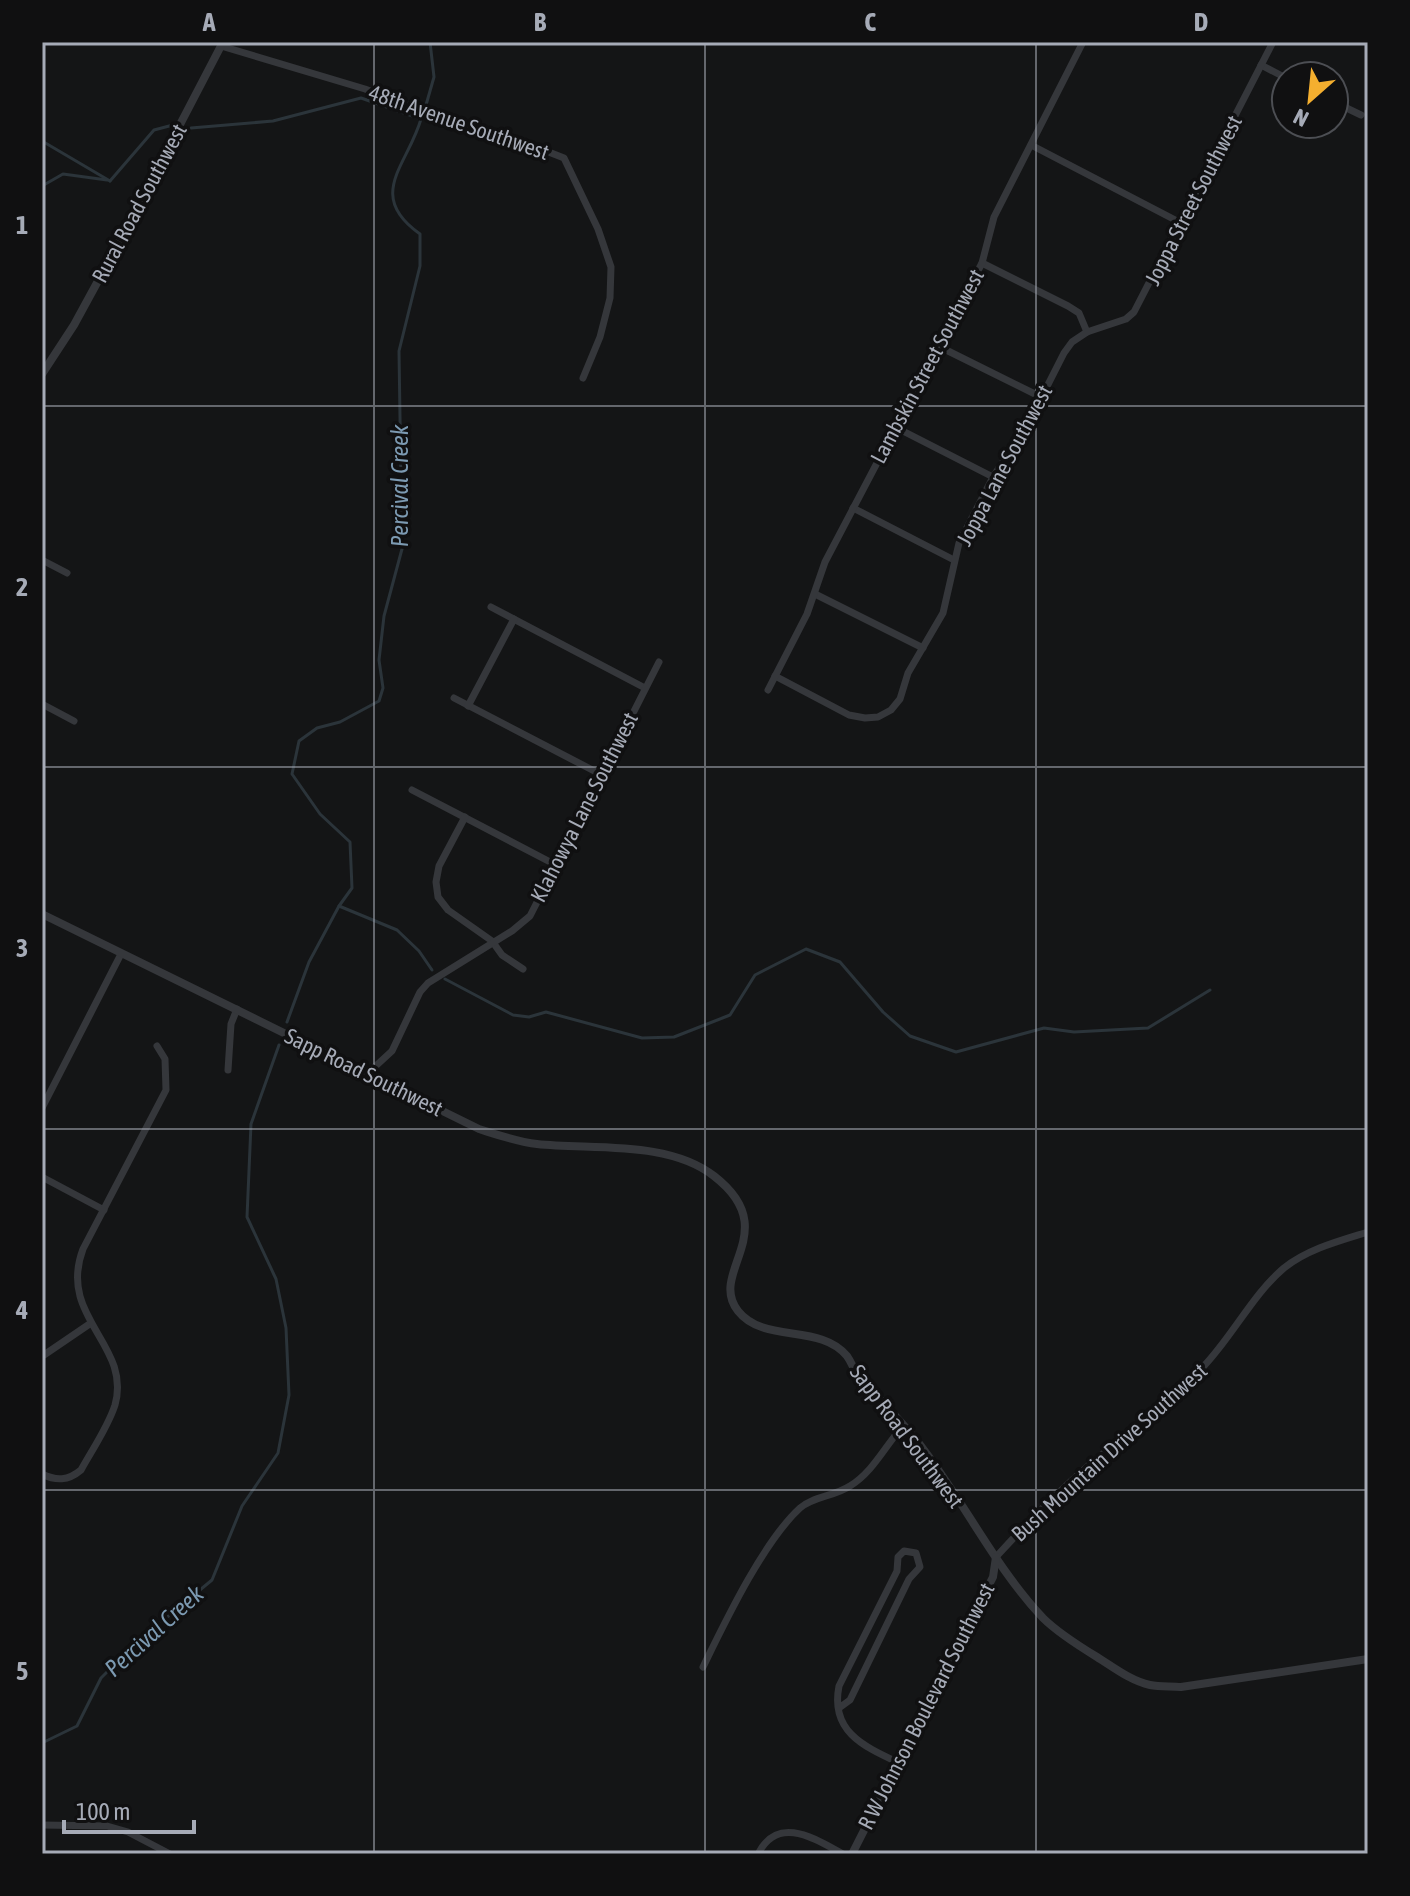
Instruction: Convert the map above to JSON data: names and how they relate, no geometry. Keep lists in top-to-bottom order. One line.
{"streets":{"street":["48th Avenue Southwest","Joppa Street Southwest","Rural Road Southwest","Lambskin Street Southwest","Joppa Lane Southwest","Klahowya Lane Southwest","Sapp Road Southwest","Bush Mountain Drive Southwest","R W Johnson Boulevard Southwest"]},"crossings":[["48th Avenue Southwest","Rural Road Southwest"],["Joppa Street Southwest","Joppa Lane Southwest"],["Lambskin Street Southwest","Joppa Lane Southwest"],["Klahowya Lane Southwest","Sapp Road Southwest"],["Sapp Road Southwest","Bush Mountain Drive Southwest"],["Sapp Road Southwest","R W Johnson Boulevard Southwest"],["Bush Mountain Drive Southwest","R W Johnson Boulevard Southwest"]],"water":["Percival Creek"],"scale_bar":"100 m","north":"bottom left","grid":{"columns":["A","B","C","D"],"rows":["1","2","3","4","5"]}}
